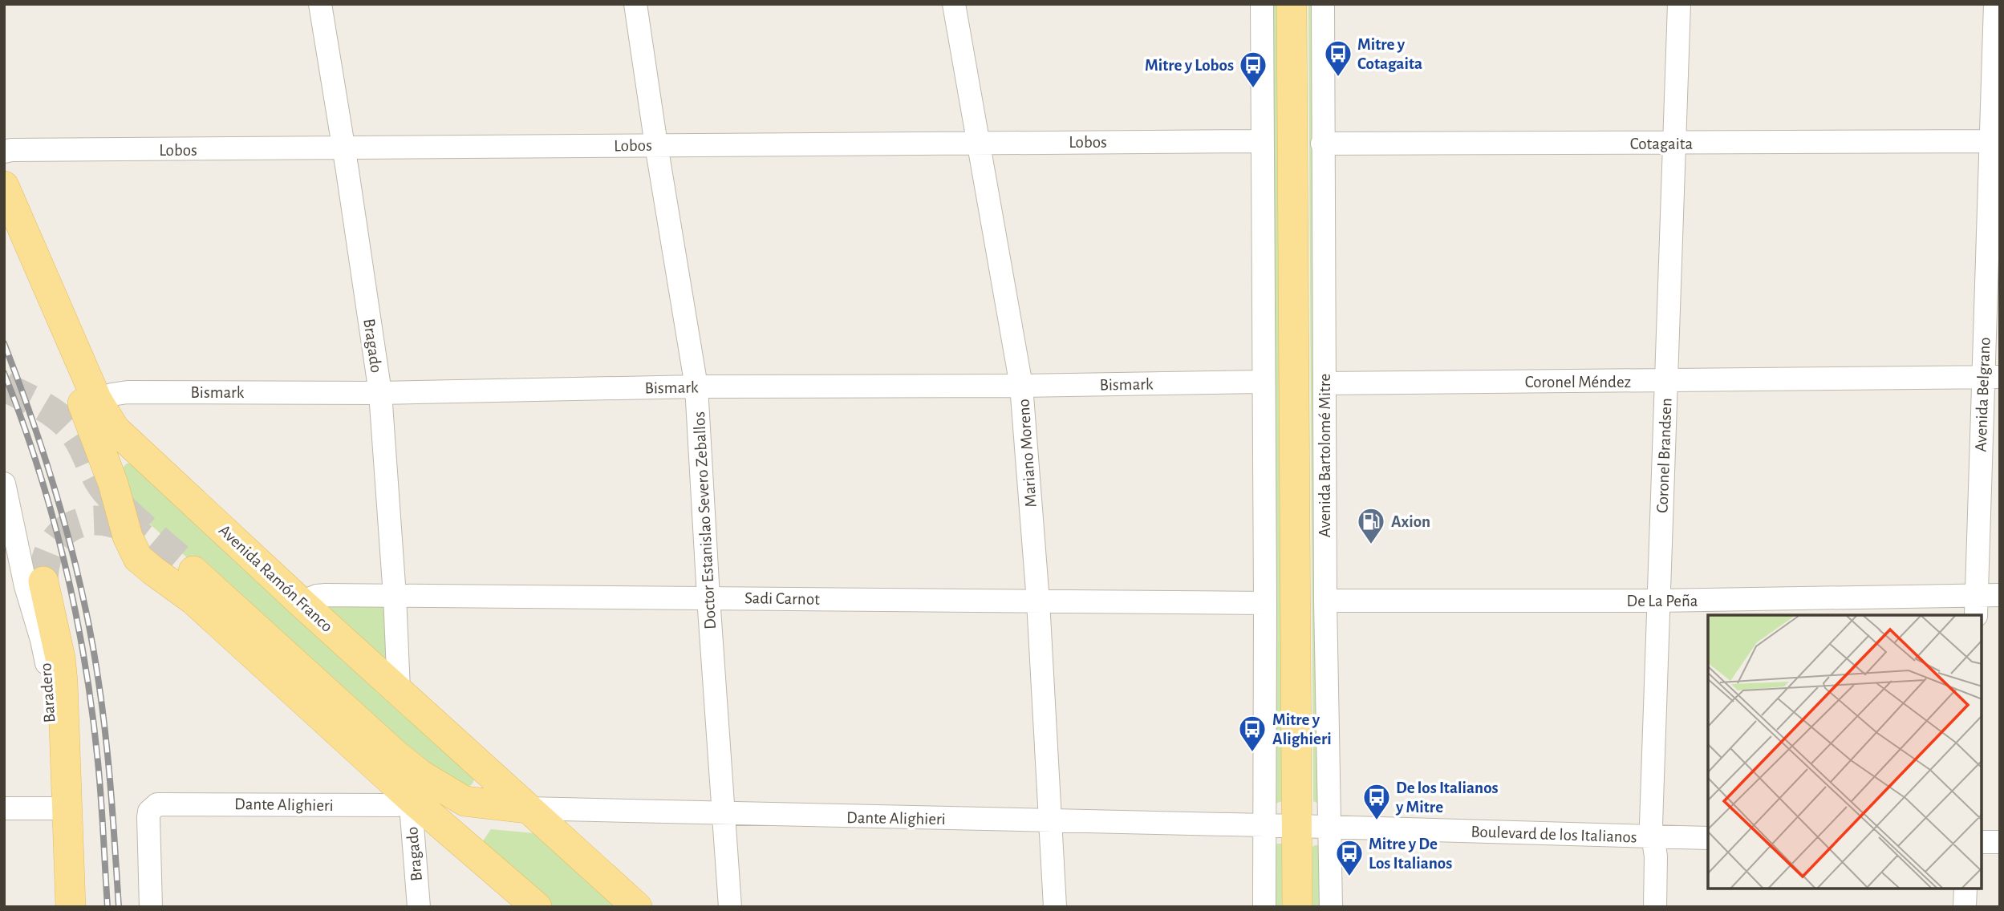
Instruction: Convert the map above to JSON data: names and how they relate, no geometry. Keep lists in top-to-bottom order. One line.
{"streets":{"main road":["Avenida Bartolomé Mitre","Avenida Ramón Franco"],"street":["Lobos","Cotagaita","Bragado","Coronel Méndez","Bismark","Avenida Belgrano","Mariano Moreno","Coronel Brandsen","Doctor Estanislao Severo Zeballos","Sadi Carnot","De La Peña","Baradero","Dante Alighieri","Boulevard de los Italianos"]},"crossings":[["Lobos","Bragado"],["Lobos","Mariano Moreno"],["Lobos","Doctor Estanislao Severo Zeballos"],["Cotagaita","Avenida Belgrano"],["Cotagaita","Avenida Bartolomé Mitre"],["Cotagaita","Coronel Brandsen"],["Bragado","Bismark"],["Bragado","Avenida Ramón Franco"],["Bragado","Sadi Carnot"],["Bragado","Dante Alighieri"],["Coronel Méndez","Avenida Belgrano"],["Coronel Méndez","Avenida Bartolomé Mitre"],["Coronel Méndez","Coronel Brandsen"],["Bismark","Mariano Moreno"],["Bismark","Doctor Estanislao Severo Zeballos"],["Bismark","Avenida Ramón Franco"],["Avenida Belgrano","De La Peña"],["Mariano Moreno","Sadi Carnot"],["Mariano Moreno","Dante Alighieri"],["Avenida Bartolomé Mitre","De La Peña"],["Avenida Bartolomé Mitre","Boulevard de los Italianos"],["Coronel Brandsen","De La Peña"],["Coronel Brandsen","Boulevard de los Italianos"],["Doctor Estanislao Severo Zeballos","Sadi Carnot"],["Doctor Estanislao Severo Zeballos","Dante Alighieri"],["Avenida Ramón Franco","Sadi Carnot"],["Avenida Ramón Franco","Dante Alighieri"],["Dante Alighieri","Boulevard de los Italianos"]],"places":{"bus stop":["Mitre y Cotagaita","Mitre y Lobos","Mitre y Alighieri","De los Italianos y Mitre","Mitre y De Los Italianos"],"fuel station":["Axion"]}}
